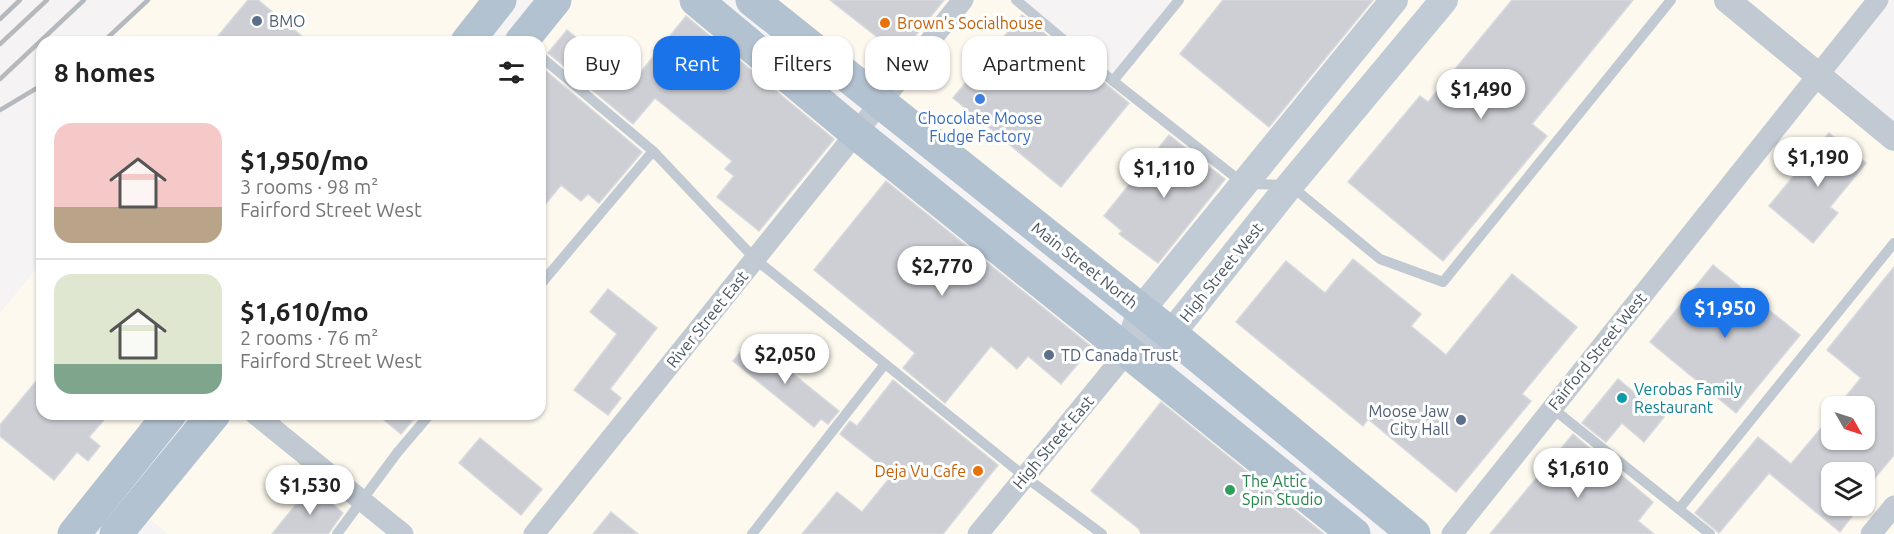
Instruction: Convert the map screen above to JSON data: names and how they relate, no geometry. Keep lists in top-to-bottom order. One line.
{"streets":{"main road":["Main Street North","High Street West"],"street":["River Street East","Fairford Street West","High Street East"]},"crossings":[["Main Street North","High Street West"],["Main Street North","River Street East"],["High Street West","High Street East"]],"places":["BMO","Brown's Socialhouse","Chocolate Moose Fudge Factory","TD Canada Trust","Verobas Family Restaurant","Moose Jaw City Hall","Deja Vu Cafe","The Attic Spin Studio"],"north":"bottom right","page":{"chip":["Buy","Rent","Filters","New","Apartment"],"heading":"8 homes","price":["$1,490","$1,190","$1,110","$2,770","$1,950","$2,050","$1,610","$1,530"],"list":[{"name":"$1,950/mo","note":"3 rooms · 98 m² · Fairford Street West"},{"name":"$1,610/mo","note":"2 rooms · 76 m² · Fairford Street West"}]}}
